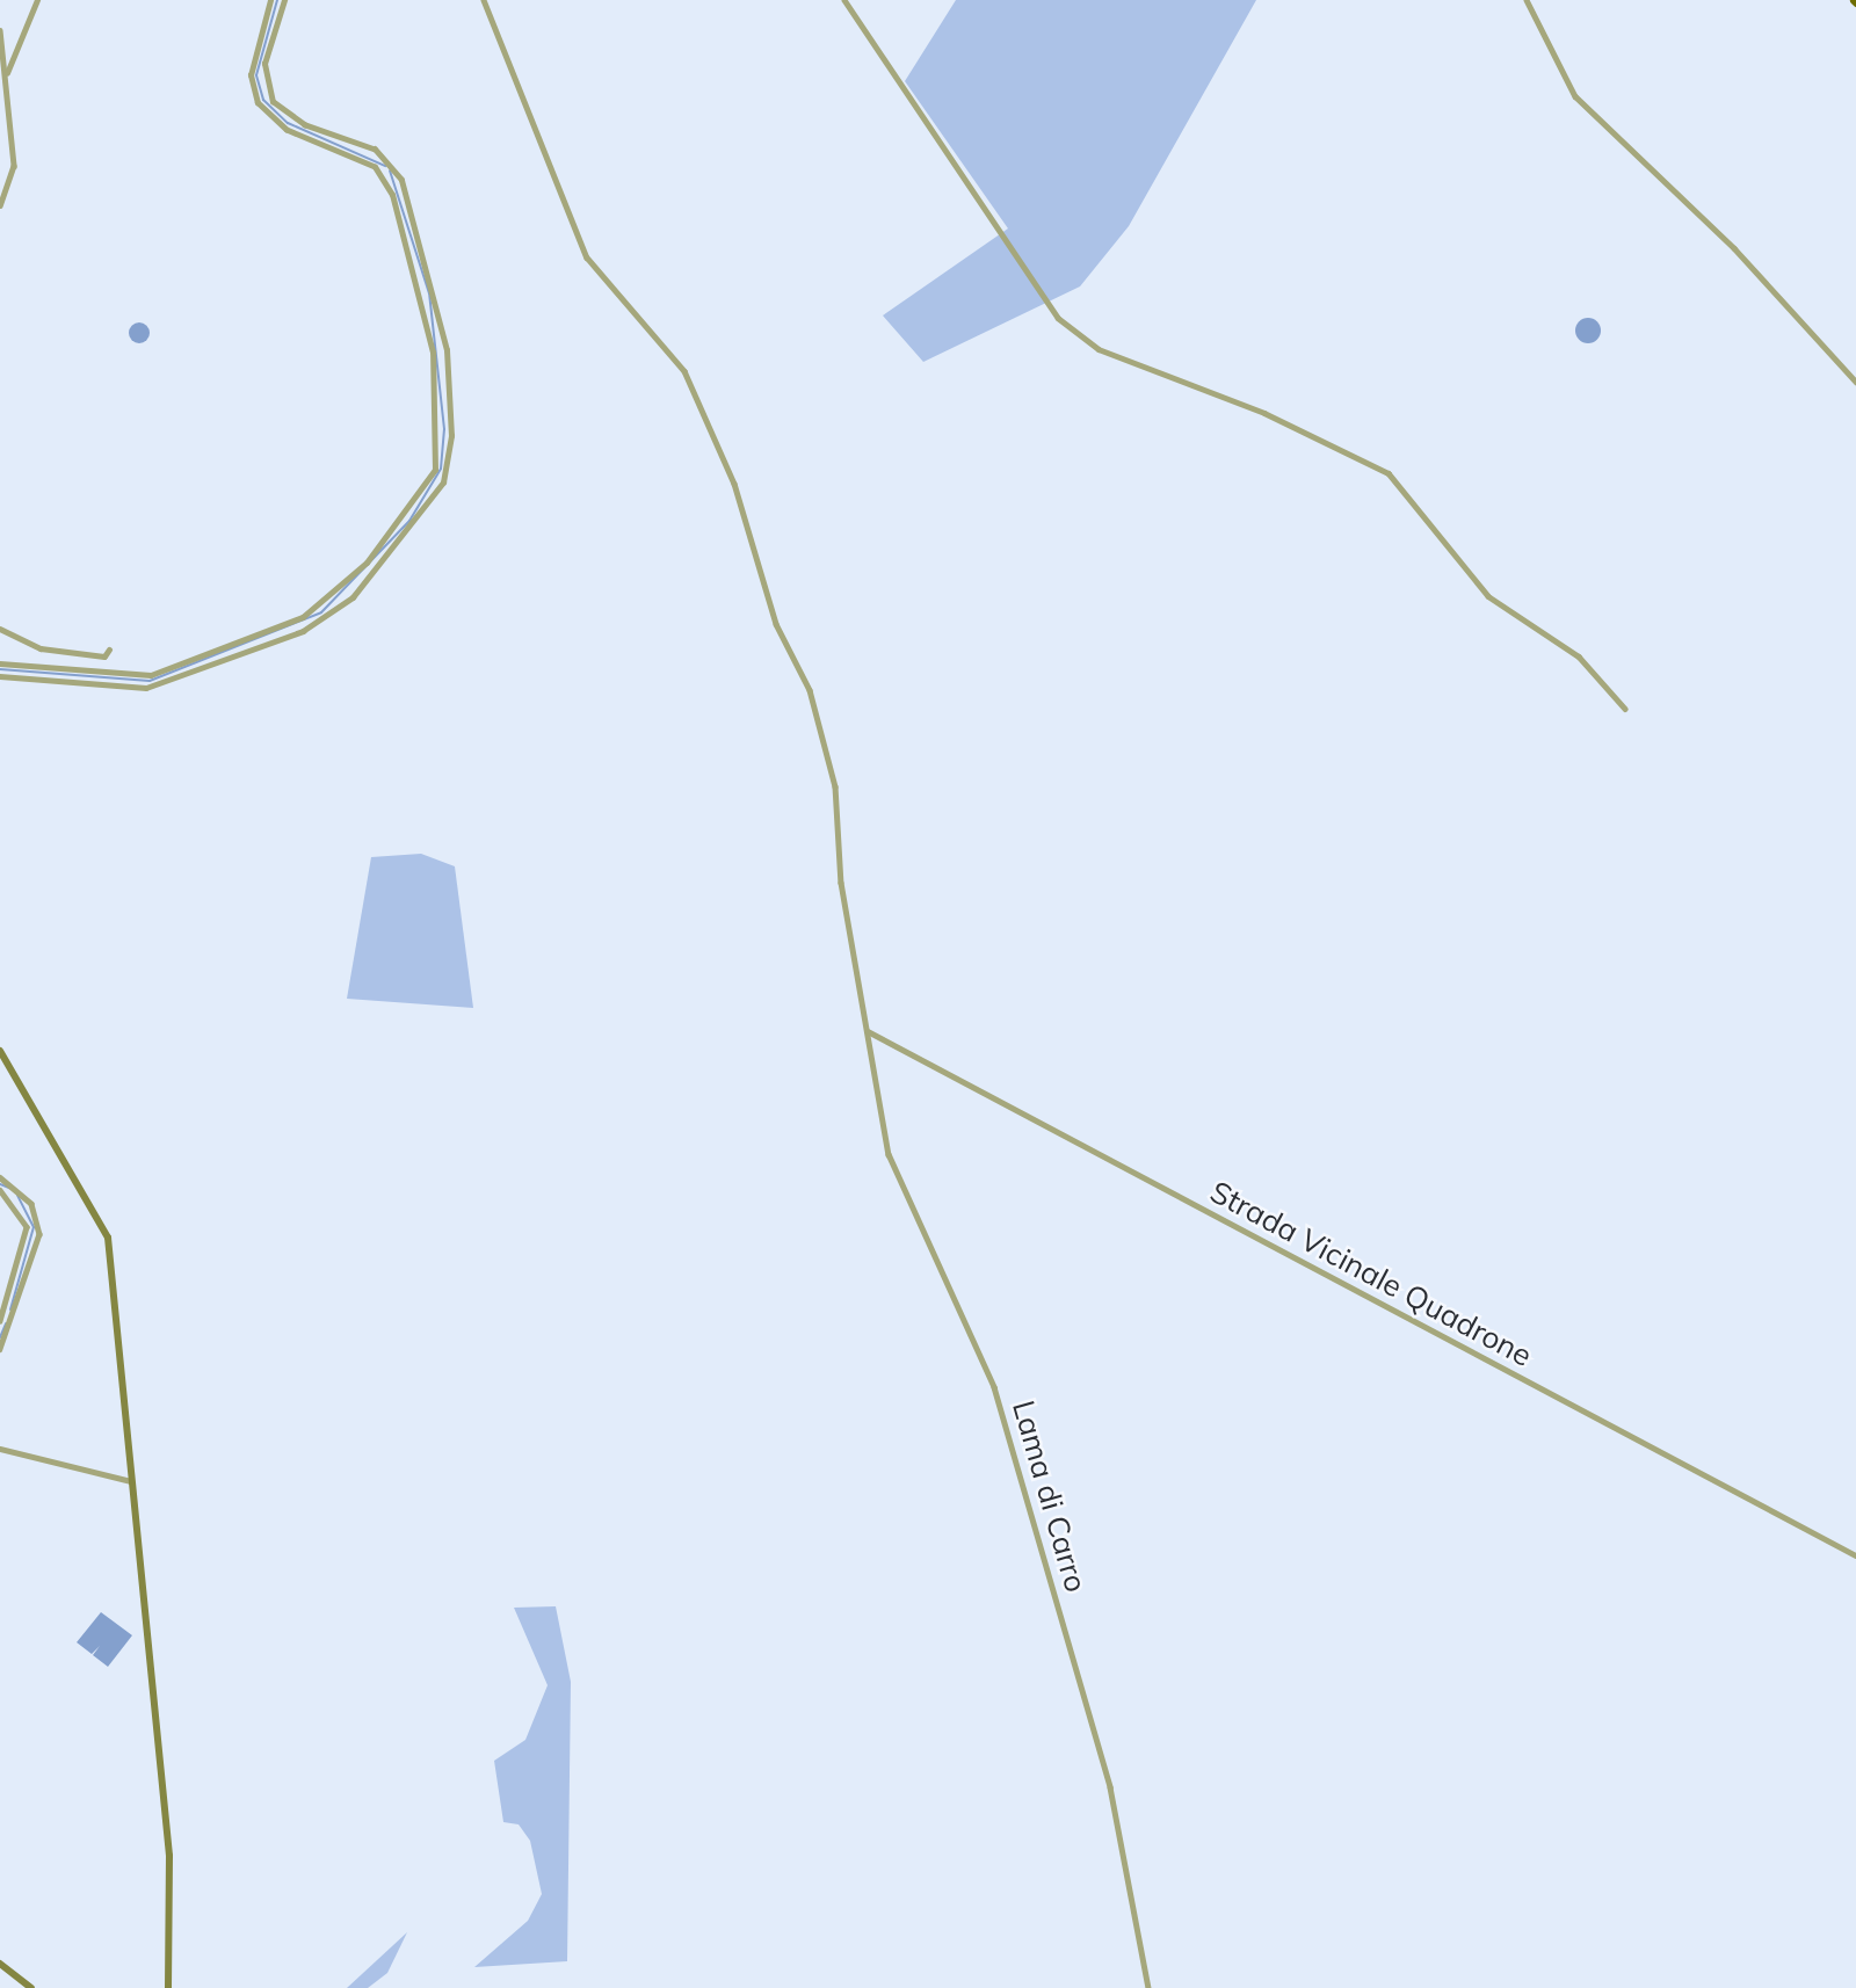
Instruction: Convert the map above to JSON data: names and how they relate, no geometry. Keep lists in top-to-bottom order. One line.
{"streets":{"street":["Strada Vicinale Quadrone","Lama di Carro"]},"crossings":[["Strada Vicinale Quadrone","Lama di Carro"]]}
